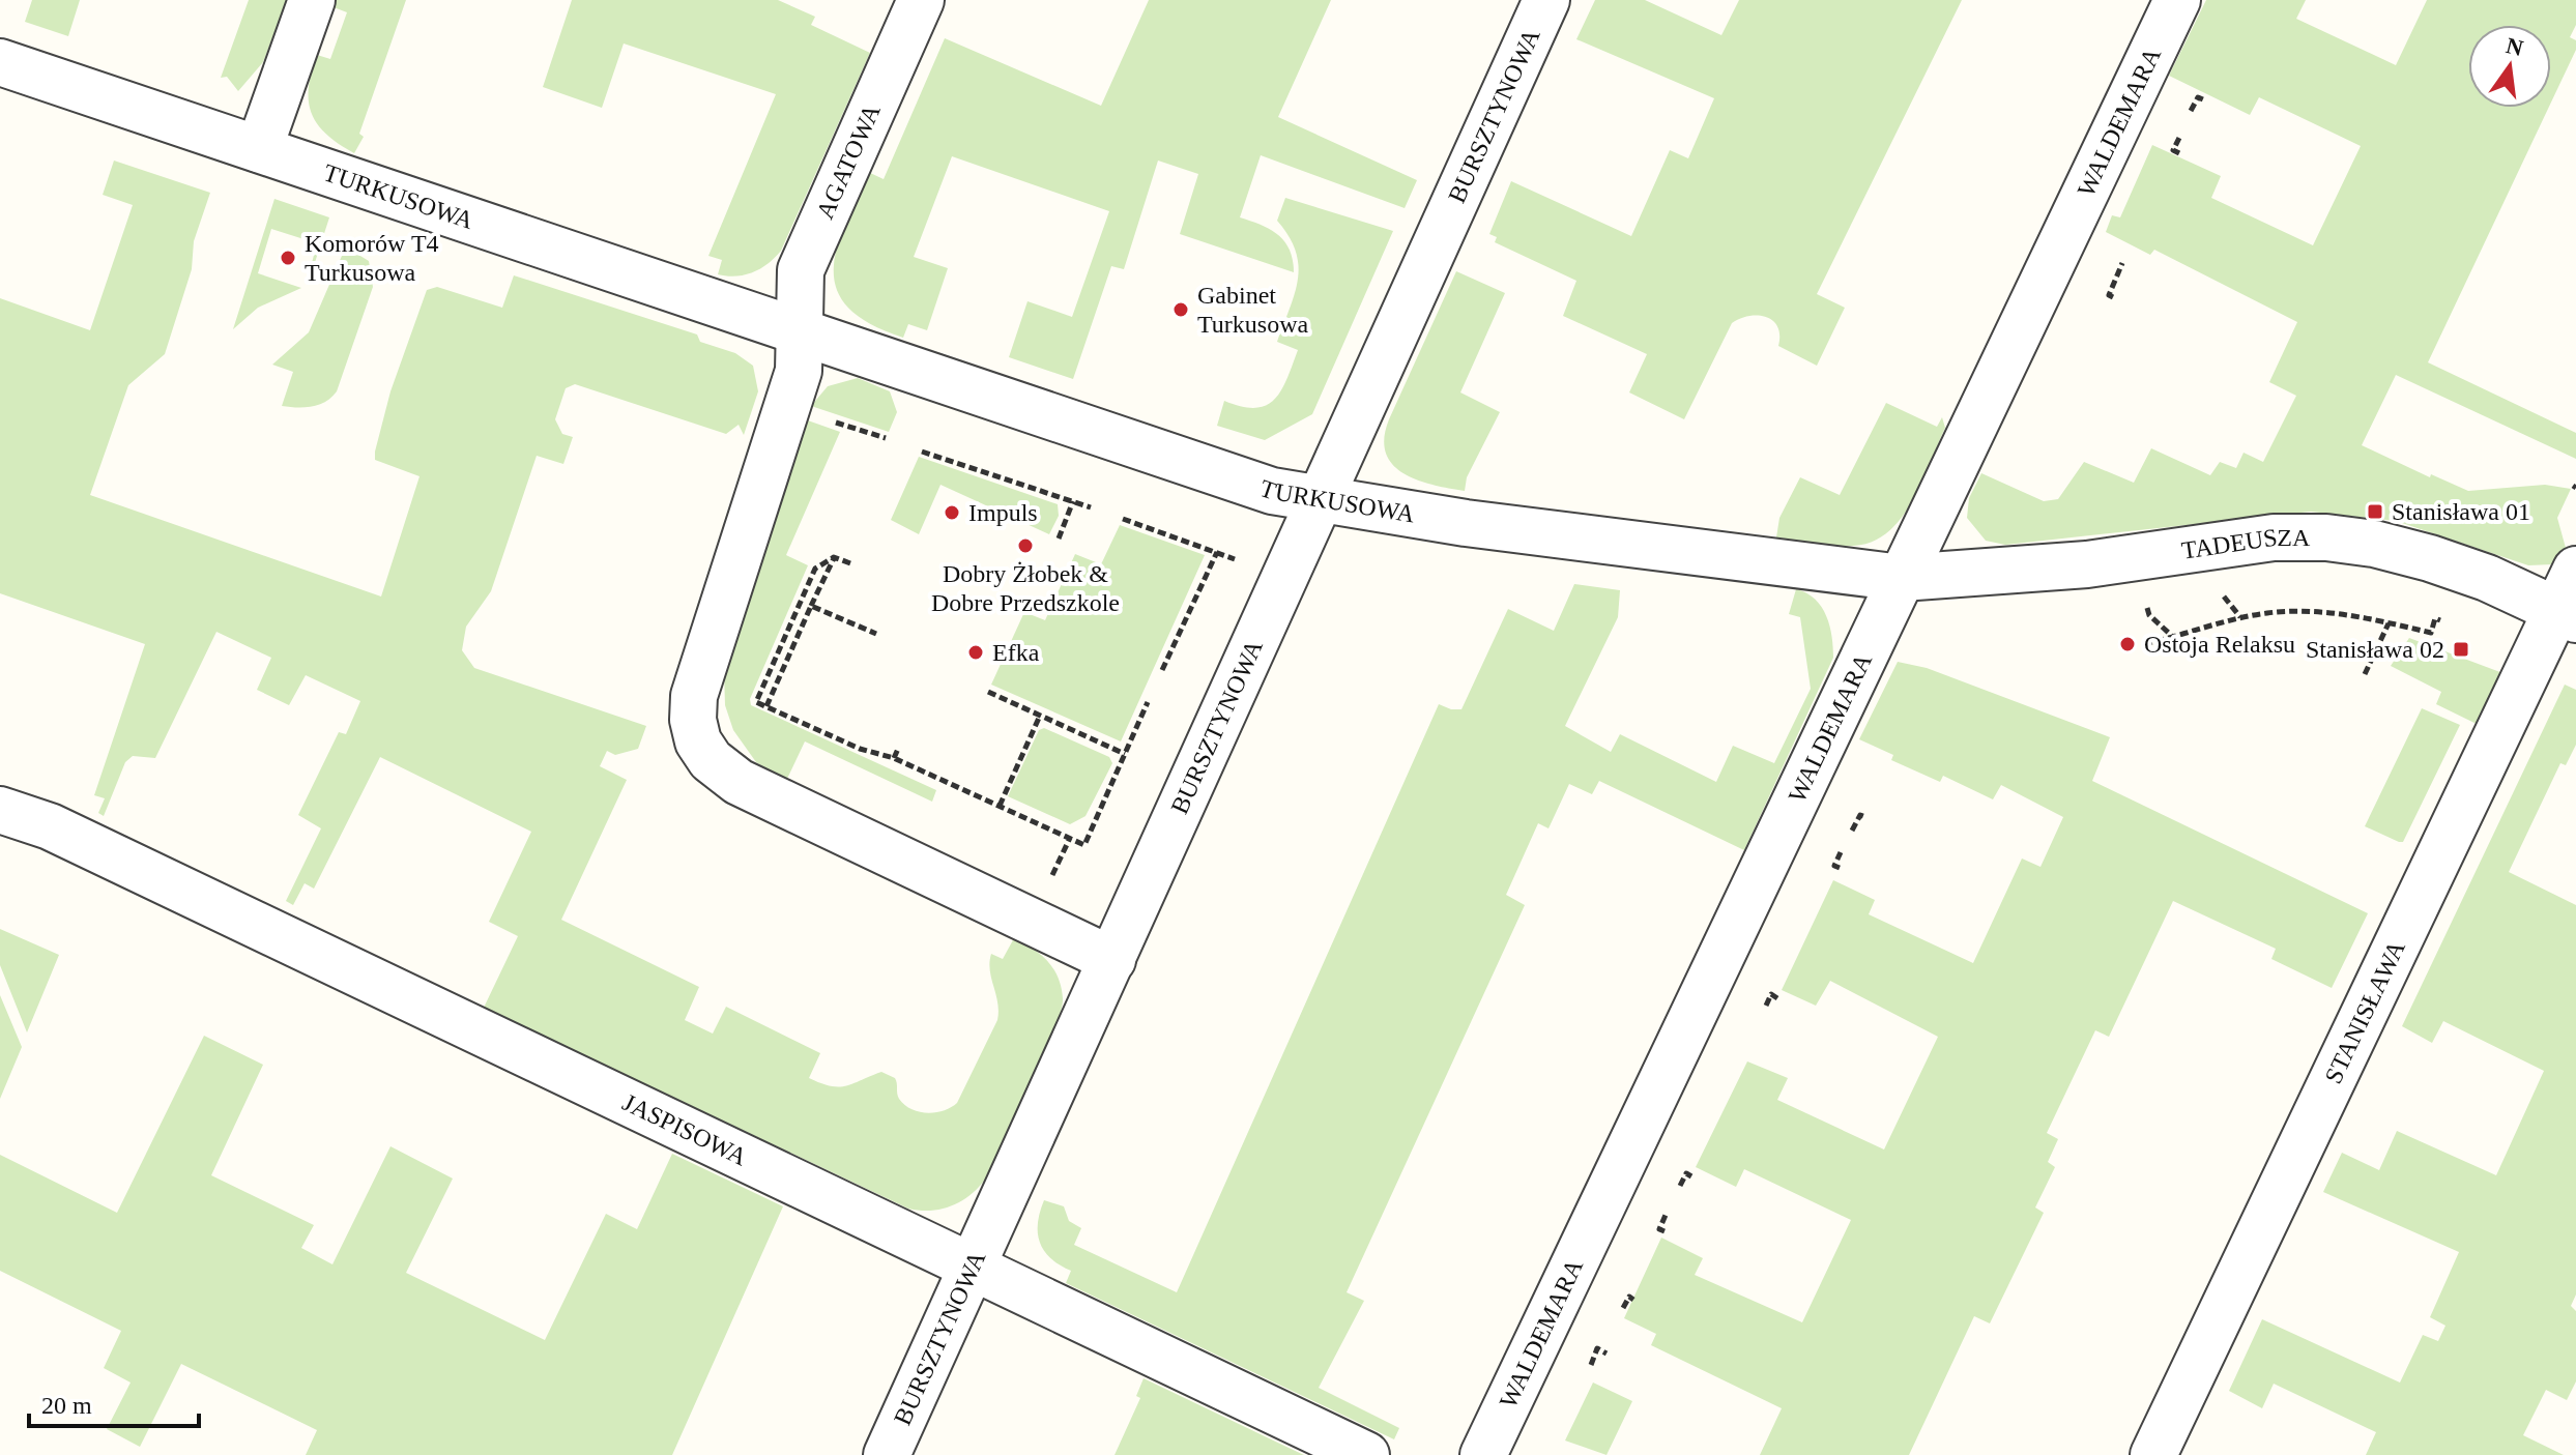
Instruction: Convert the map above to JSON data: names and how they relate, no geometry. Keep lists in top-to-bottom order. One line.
{"streets":{"street":["BURSZTYNOWA","WALDEMARA","AGATOWA","TURKUSOWA","TADEUSZA","STANISŁAWA","JASPISOWA"]},"crossings":[["BURSZTYNOWA","TURKUSOWA"],["BURSZTYNOWA","JASPISOWA"],["WALDEMARA","TURKUSOWA"],["WALDEMARA","TADEUSZA"],["AGATOWA","TURKUSOWA"],["TURKUSOWA","TADEUSZA"],["TADEUSZA","STANISŁAWA"]],"places":{"other":["Komorów T4 Turkusowa","Gabinet Turkusowa","Impuls","Dobry Żłobek & Dobre Przedszkole","Ostoja Relaksu","Efka"],"transit":["Stanisława 01","Stanisława 02"]},"scale_bar":"20 m","north":"top"}
